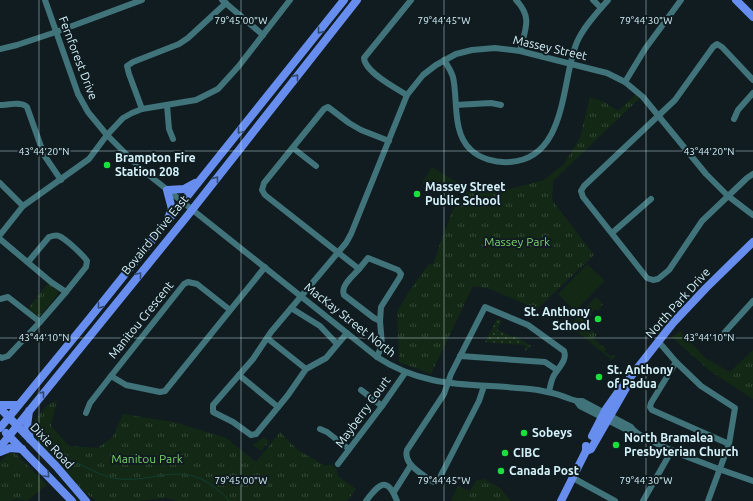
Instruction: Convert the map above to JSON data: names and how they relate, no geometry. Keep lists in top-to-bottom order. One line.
{"streets":{"main road":["Bovaird Drive East","North Park Drive","Dixie Road"],"street":["Massey Street","Fernforest Drive","Manitou Crescent","MacKay Street North","Mayberry Court"]},"crossings":[["Massey Street","MacKay Street North"],["Fernforest Drive","Bovaird Drive East"],["Fernforest Drive","MacKay Street North"],["Bovaird Drive East","MacKay Street North"],["Bovaird Drive East","Dixie Road"],["North Park Drive","MacKay Street North"],["Manitou Crescent","MacKay Street North"],["MacKay Street North","Mayberry Court"]],"parks":["Massey Park","Manitou Park"],"places":["Brampton Fire Station 208","Massey Street Public School","St. Anthony School","St. Anthony of Padua","Sobeys","North Bramalea Presbyterian Church","CIBC","Canada Post"],"coordinates":["79°45'00\"W","79°44'45\"W","79°44'30\"W","43°44'20\"N","43°44'10\"N"]}
